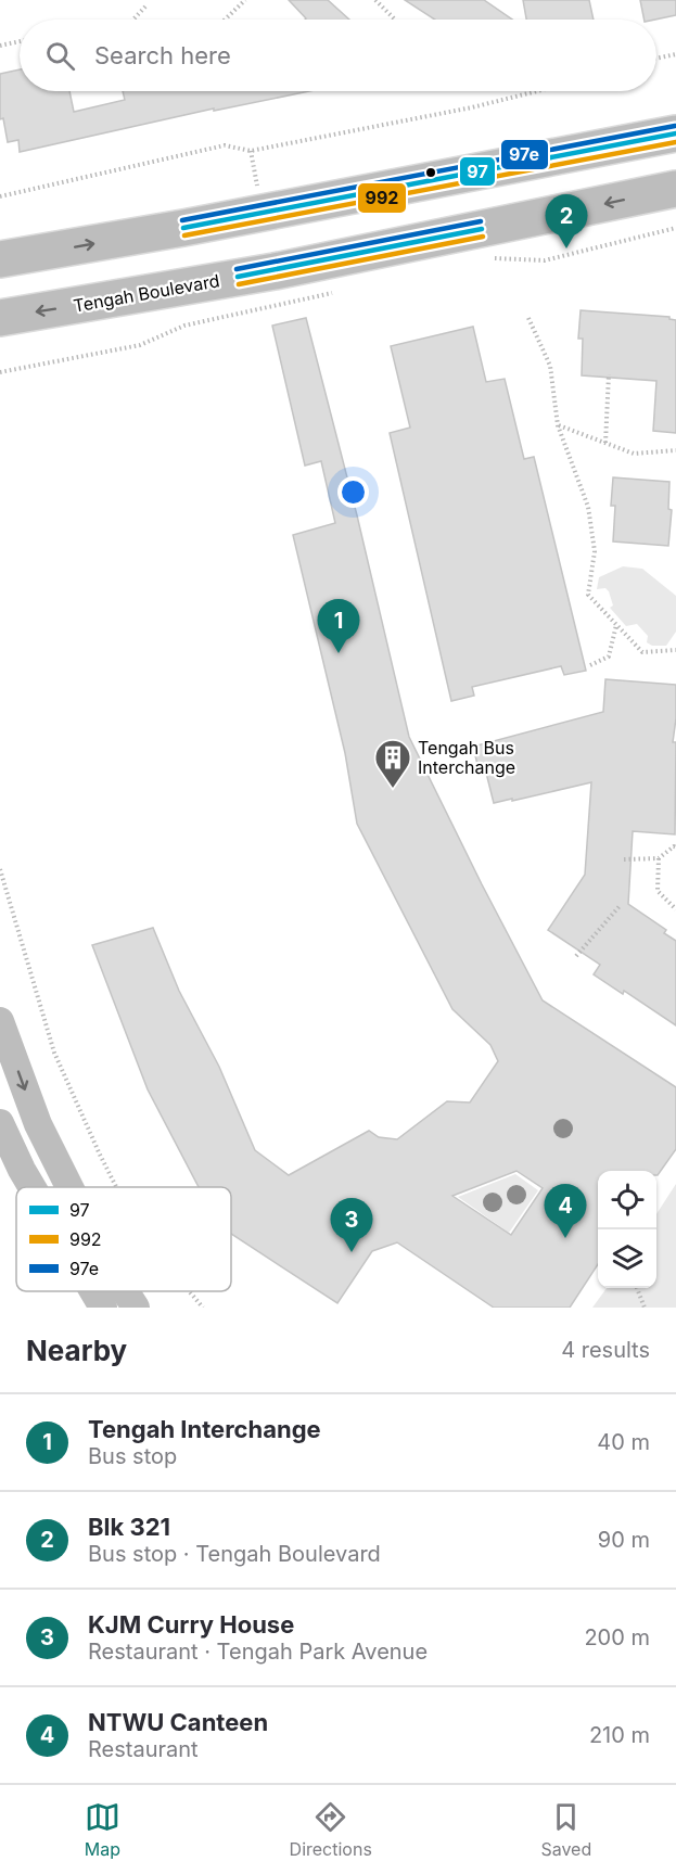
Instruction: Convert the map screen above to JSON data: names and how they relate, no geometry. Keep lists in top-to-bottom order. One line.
{"streets":{"main road":["Tengah Boulevard"]},"places":{"building":["Tengah Bus Interchange"]},"lines":["transit line 97e","transit line 97","transit line 992"],"legend":["97","992","97e"],"page":{"search":"Search here","pins":["2","1","4","3"],"heading":["Nearby","4 results"],"list":[{"mark":"1","name":"Tengah Interchange","note":"Bus stop","value":"40 m"},{"mark":"2","name":"Blk 321","note":"Bus stop · Tengah Boulevard","value":"90 m"},{"mark":"3","name":"KJM Curry House","note":"Restaurant · Tengah Park Avenue","value":"200 m"},{"mark":"4","name":"NTWU Canteen","note":"Restaurant","value":"210 m"}],"nav":["Map","Directions","Saved"]}}
